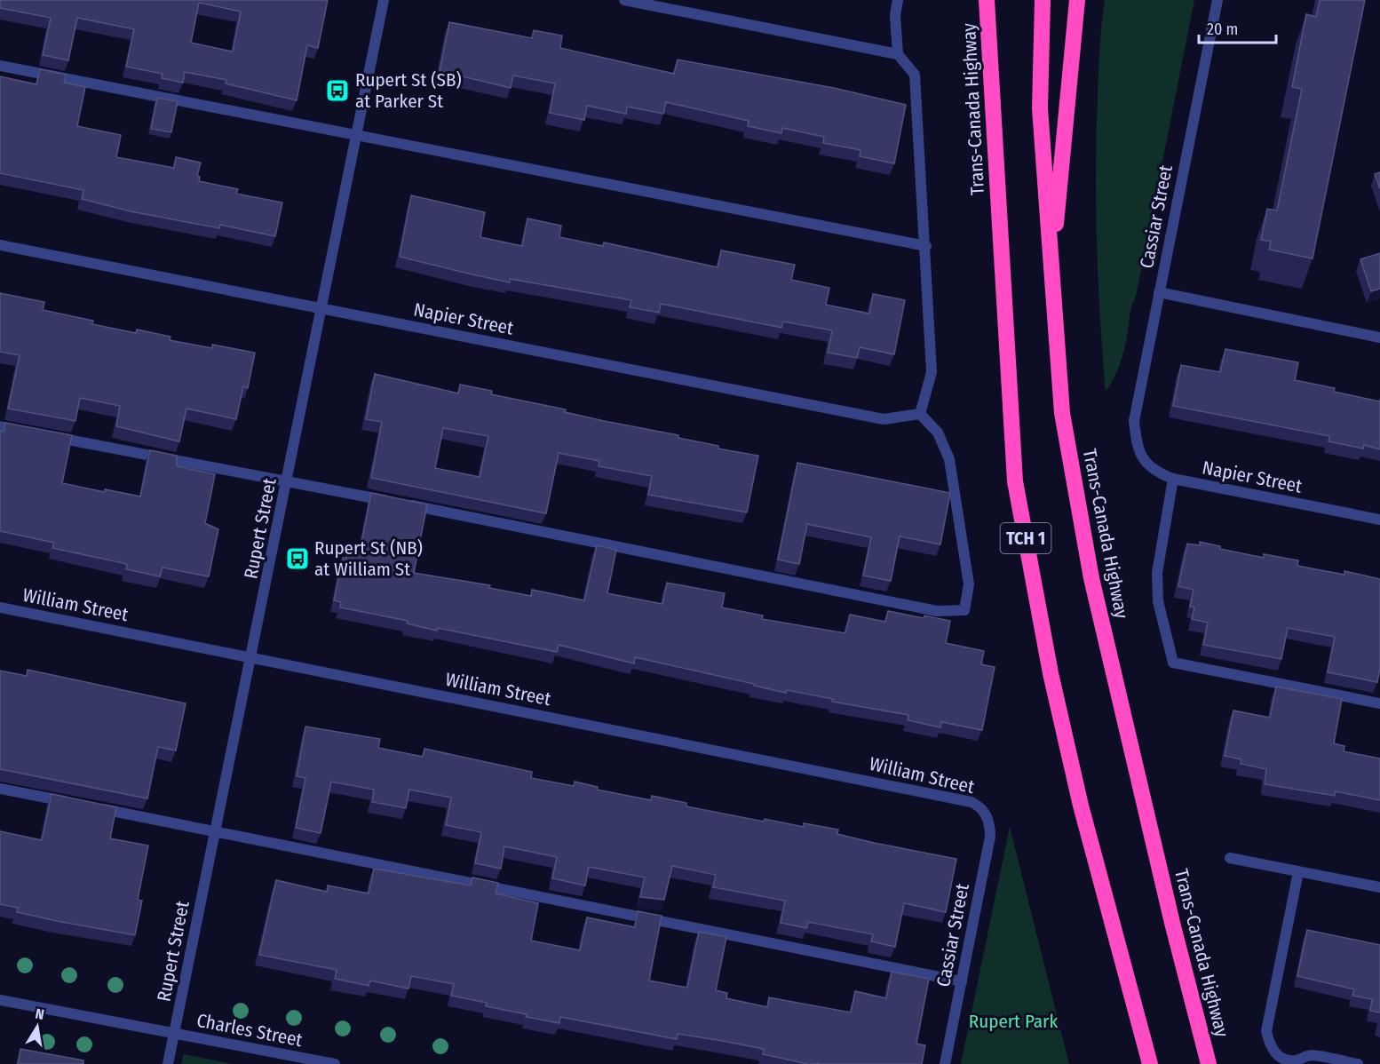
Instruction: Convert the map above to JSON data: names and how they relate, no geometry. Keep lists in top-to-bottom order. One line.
{"streets":{"highway":["Trans-Canada Highway","TCH 1"],"street":["Cassiar Street","Napier Street","Rupert Street","William Street","Charles Street"]},"crossings":[["Cassiar Street","Napier Street"],["Cassiar Street","William Street"],["Napier Street","Rupert Street"],["Rupert Street","William Street"],["Rupert Street","Charles Street"]],"parks":["Rupert Park"],"places":{"bus stop":["Rupert St (SB) at Parker St","Rupert St (NB) at William St"]},"scale_bar":"20 m","north":"top"}
